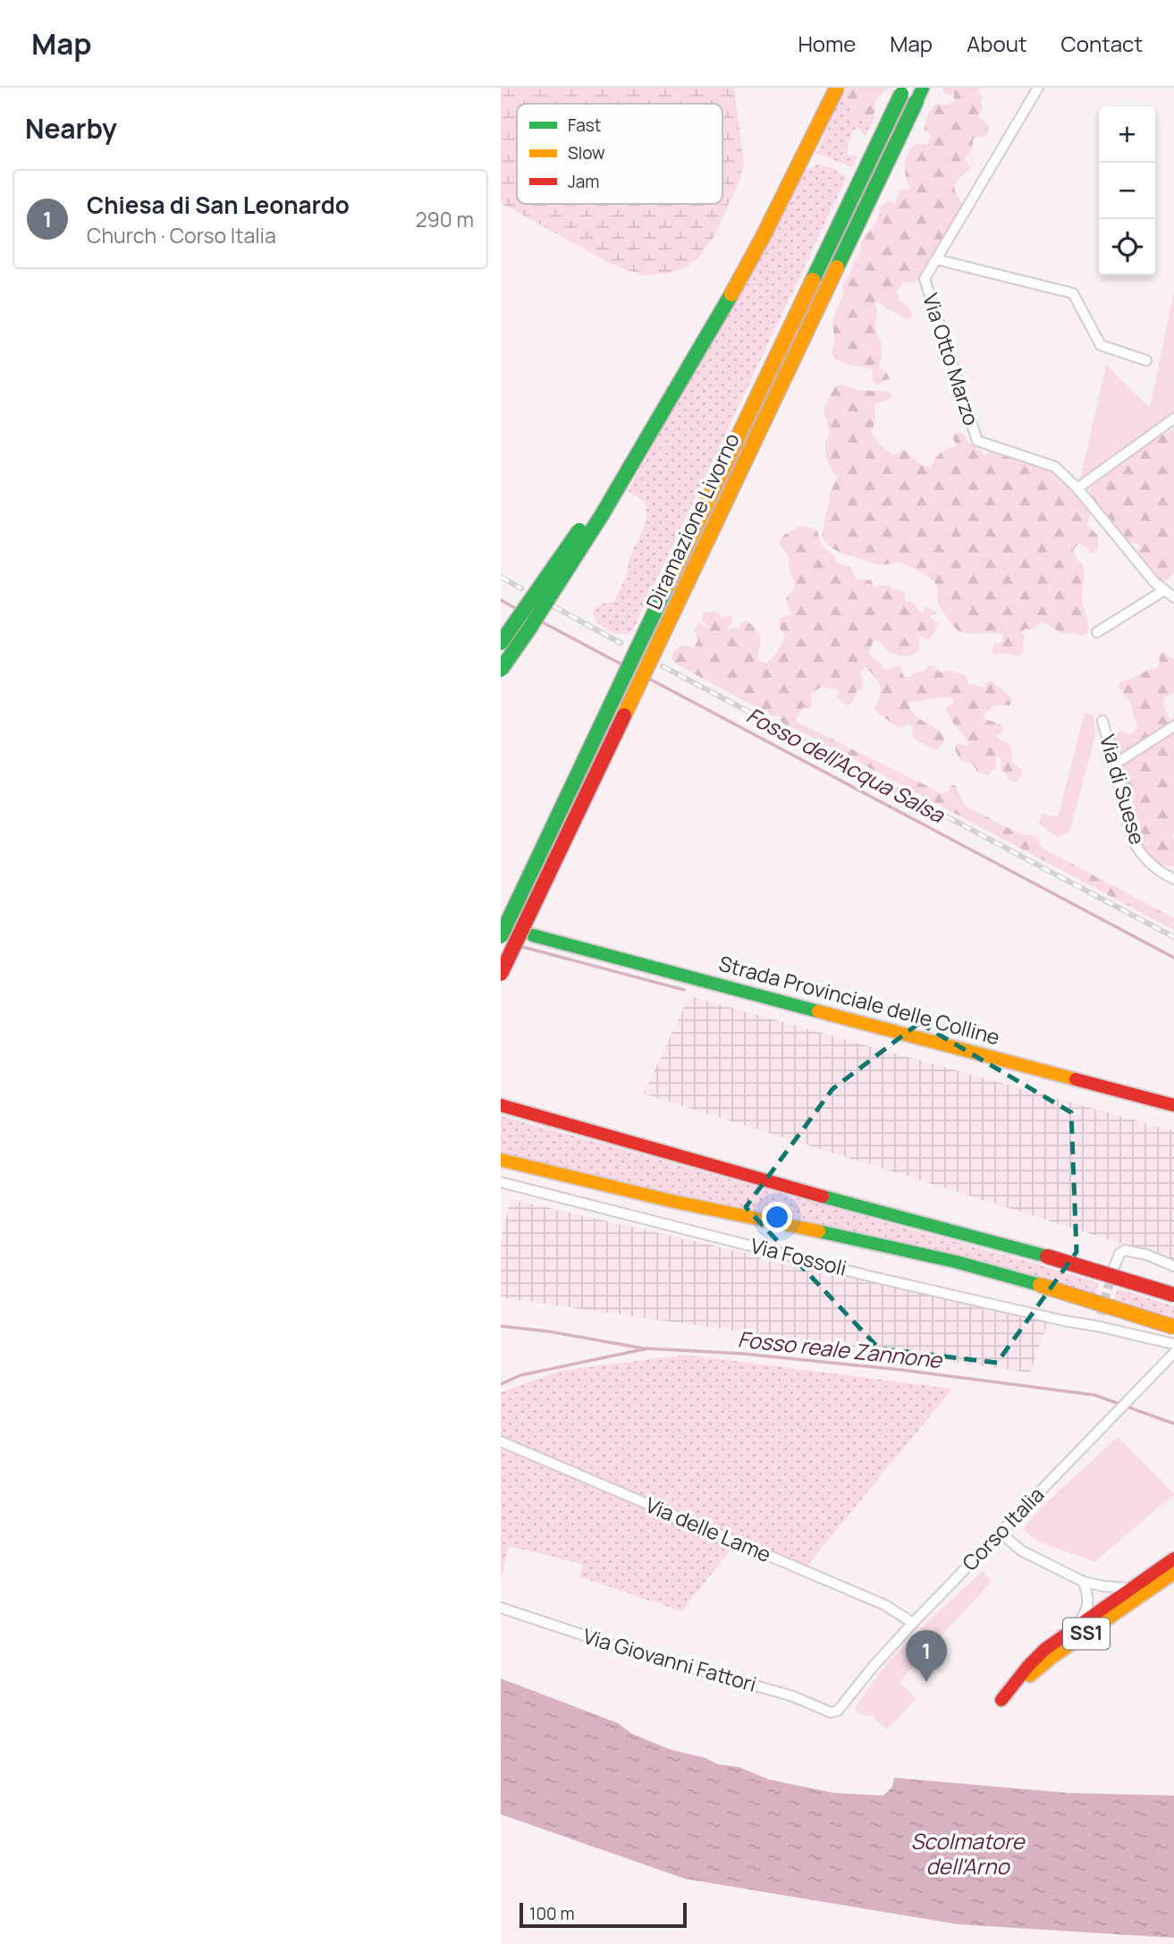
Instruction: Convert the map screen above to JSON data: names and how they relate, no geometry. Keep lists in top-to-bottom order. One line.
{"streets":{"main road":["Diramazione Livorno","Strada Provinciale delle Colline","SS1"],"street":["Via Otto Marzo","Via di Suese","Via Fossoli","Corso Italia","Via delle Lame","Via Giovanni Fattori"]},"crossings":[["Corso Italia","Via delle Lame"],["Corso Italia","Via Giovanni Fattori"]],"water":["Fosso dell'Acqua Salsa","Fosso reale Zannone","Scolmatore dell'Arno"],"legend":["Fast","Slow","Jam"],"scale_bar":"100 m","page":{"header":"Map","nav":["Home","Map","About","Contact"],"heading":"Nearby","map_buttons":["+","−"],"list":[{"mark":"1","name":"Chiesa di San Leonardo","note":"Church · Corso Italia","value":"290 m"}],"pins":"1","scale":"100 m"}}
